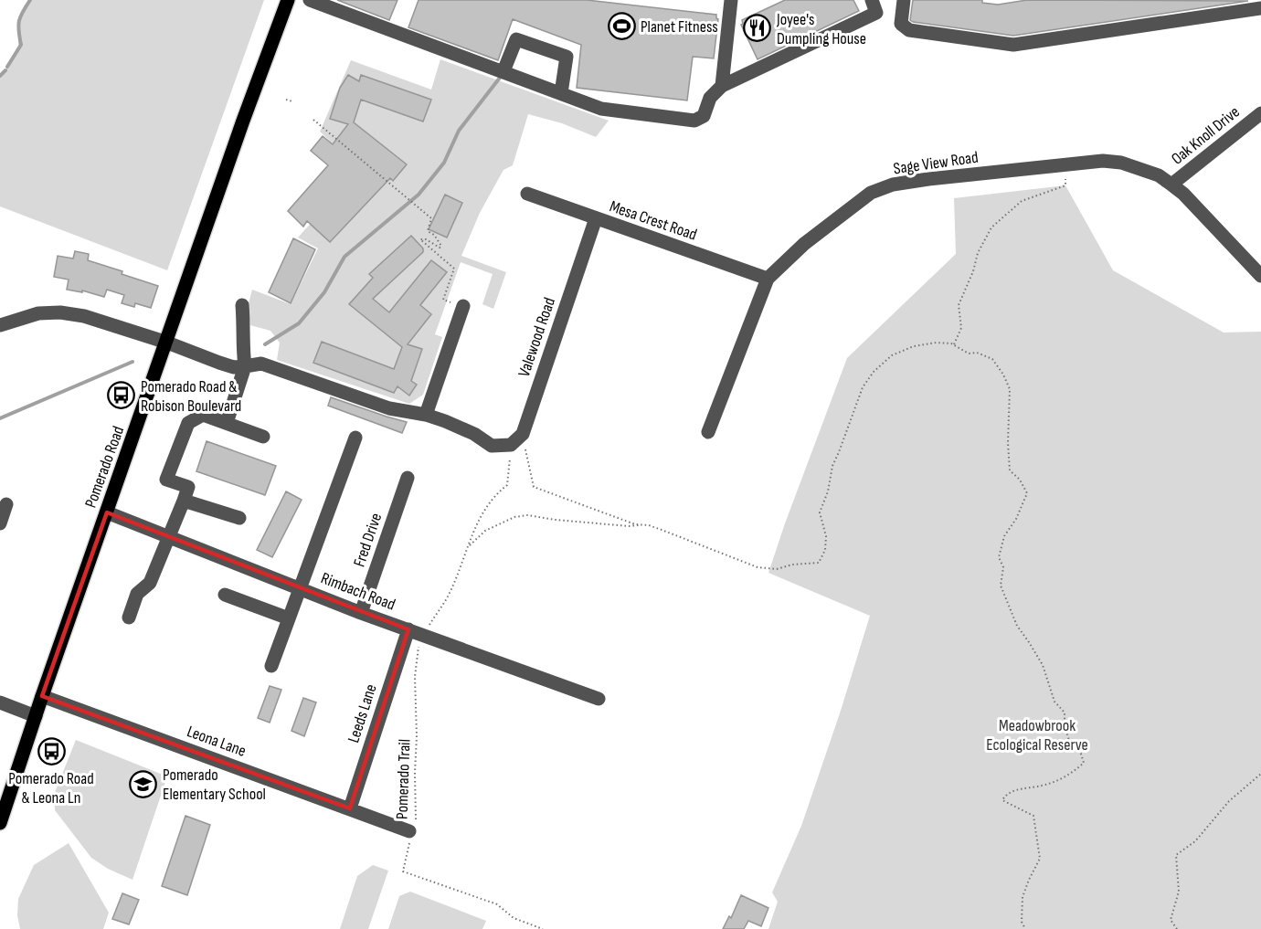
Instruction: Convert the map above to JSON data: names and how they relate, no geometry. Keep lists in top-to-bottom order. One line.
{"streets":{"main road":["Pomerado Road"],"street":["Oak Knoll Drive","Sage View Road","Mesa Crest Road","Valewood Road","Fred Drive","Rimbach Road","Leeds Lane","Leona Lane"],"path":["Pomerado Trail"]},"crossings":[["Oak Knoll Drive","Sage View Road"],["Sage View Road","Mesa Crest Road"],["Mesa Crest Road","Valewood Road"],["Valewood Road","Pomerado Trail"],["Pomerado Road","Rimbach Road"],["Pomerado Road","Leona Lane"],["Fred Drive","Rimbach Road"],["Rimbach Road","Leeds Lane"],["Rimbach Road","Pomerado Trail"],["Leeds Lane","Leona Lane"],["Leona Lane","Pomerado Trail"]],"parks":["Meadowbrook Ecological Reserve"],"places":{"sports":["Planet Fitness"],"restaurant":["Joyee's Dumpling House"],"bus stop":["Pomerado Road & Robison Boulevard","Pomerado Road & Leona Ln"],"school or university":["Pomerado Elementary School"]}}
